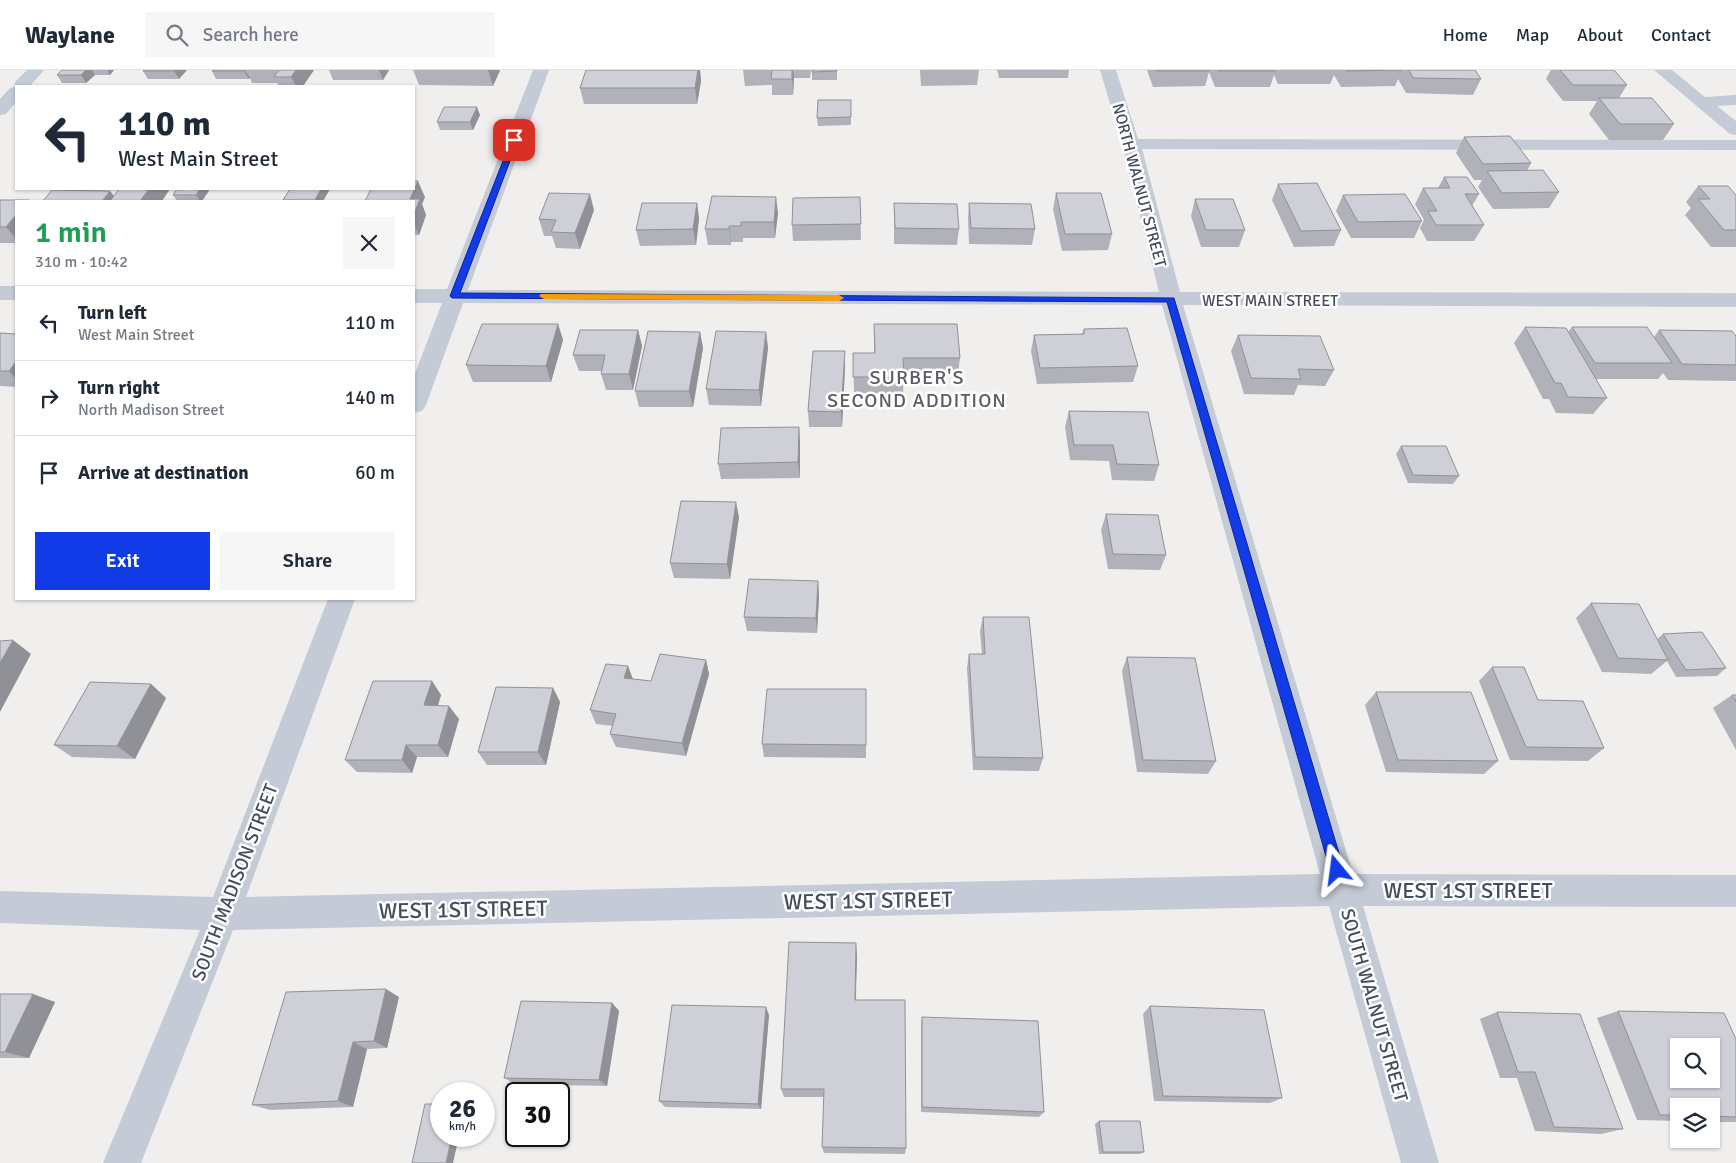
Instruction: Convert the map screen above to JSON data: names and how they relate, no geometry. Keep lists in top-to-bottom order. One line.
{"streets":{"street":["NORTH WALNUT STREET","WEST MAIN STREET","SOUTH MADISON STREET","WEST 1ST STREET","SOUTH WALNUT STREET"]},"crossings":[["NORTH WALNUT STREET","WEST MAIN STREET"],["NORTH WALNUT STREET","SOUTH WALNUT STREET"],["WEST MAIN STREET","SOUTH WALNUT STREET"],["SOUTH MADISON STREET","WEST 1ST STREET"],["WEST 1ST STREET","SOUTH WALNUT STREET"]],"districts":["SURBER'S SECOND ADDITION"],"page":{"header":"Waylane","search":"Search here","nav":["Home","Map","About","Contact"],"turn":["110 m","West Main Street"],"heading":["1 min","310 m · 10:42"],"list":[{"name":"Turn left","note":"West Main Street","value":"110 m"},{"name":"Turn right","note":"North Madison Street","value":"140 m"},{"name":"Arrive at destination","value":"60 m"}],"buttons":["Exit","Share"],"speed":"26 km/h","limit":"30"}}
